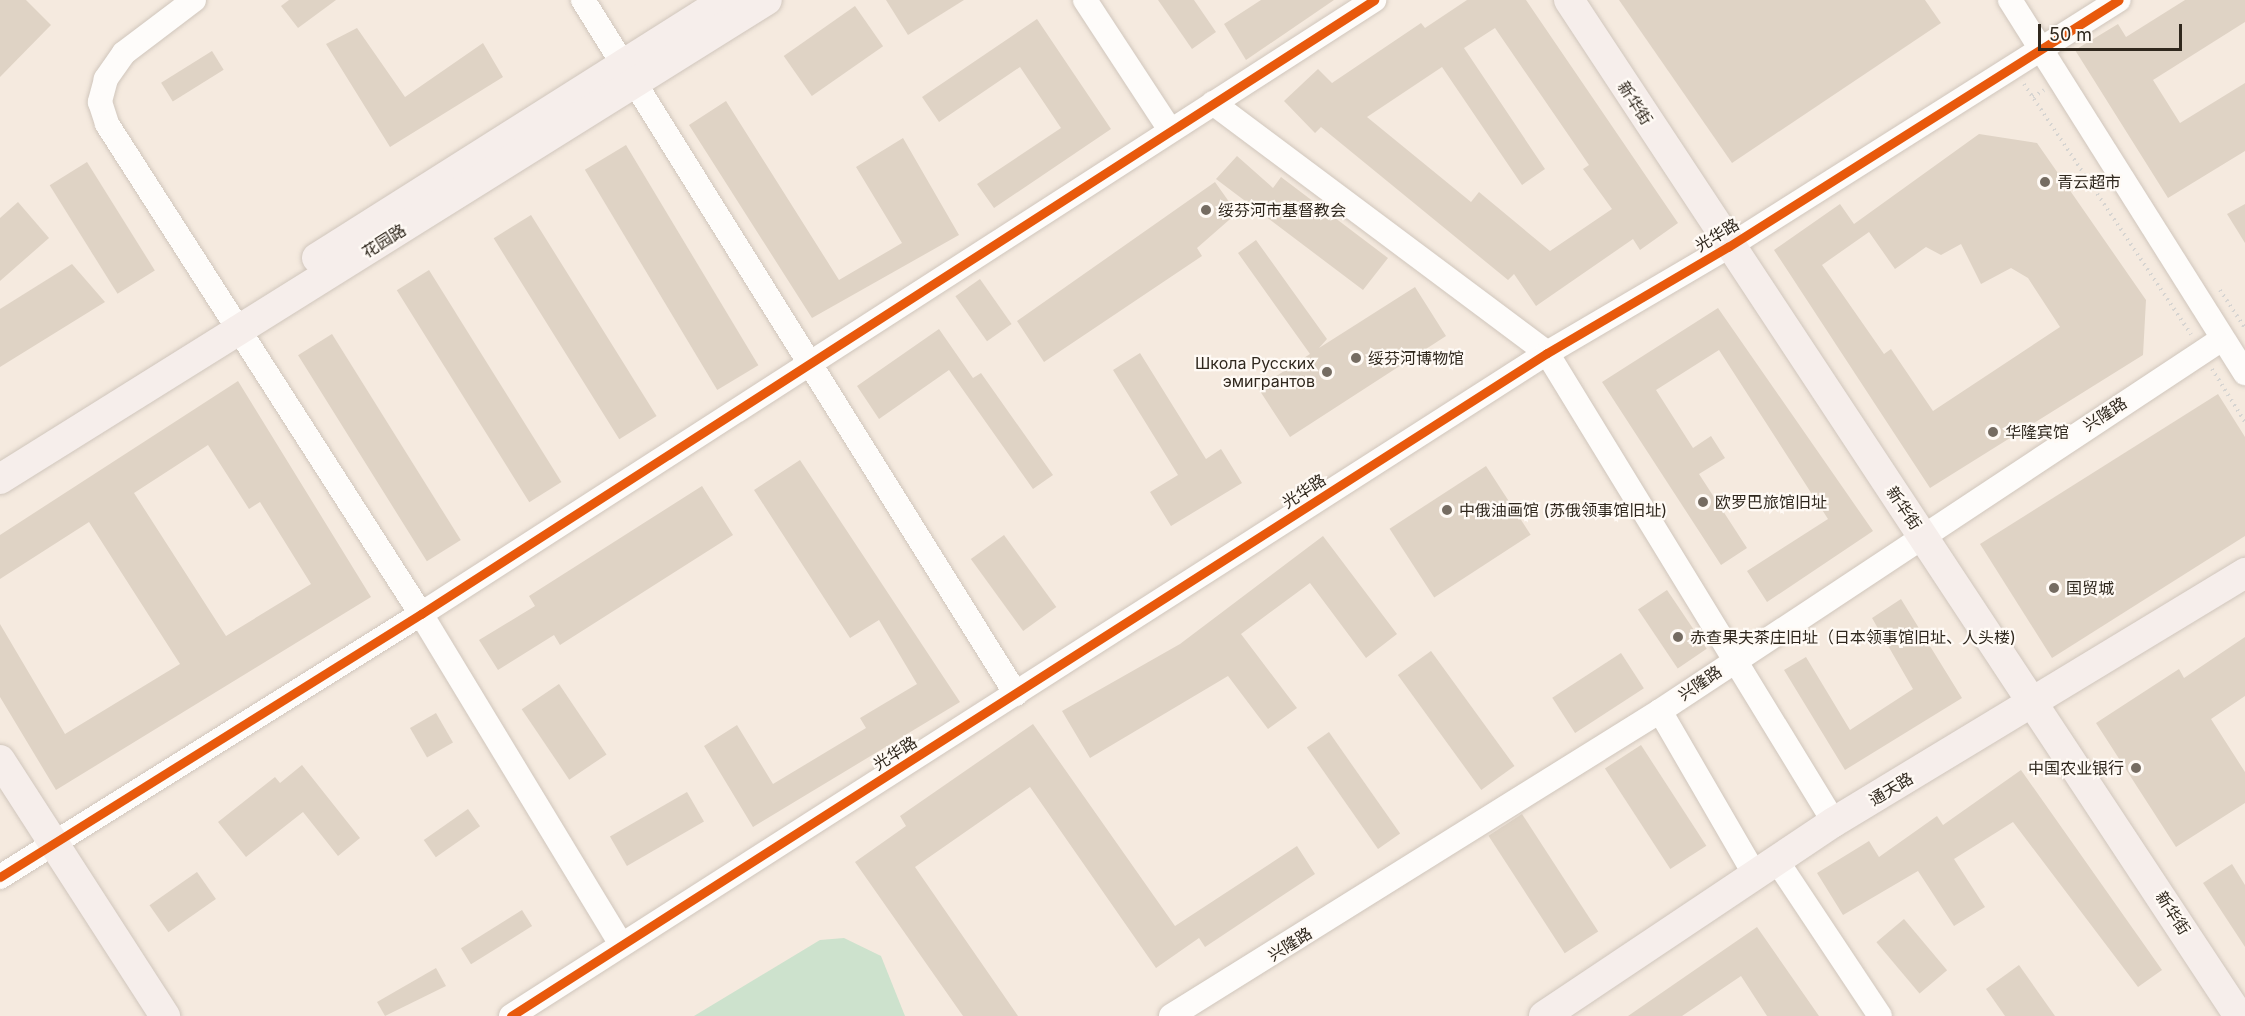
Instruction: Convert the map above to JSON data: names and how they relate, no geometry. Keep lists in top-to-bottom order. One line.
{"streets":{"main road":["新华街","花园路","通天路"],"street":["光华路","兴隆路"]},"crossings":[["新华街","光华路"],["新华街","兴隆路"],["新华街","通天路"]],"places":["青云超市","绥芬河市基督教会","绥芬河博物馆","Школа Русских эмигрантов","华隆宾馆","欧罗巴旅馆旧址","中俄油画馆 (苏俄领事馆旧址)","国贸城","赤查果夫茶庄旧址（日本领事馆旧址、人头楼)","中国农业银行"],"scale_bar":"50 m"}
